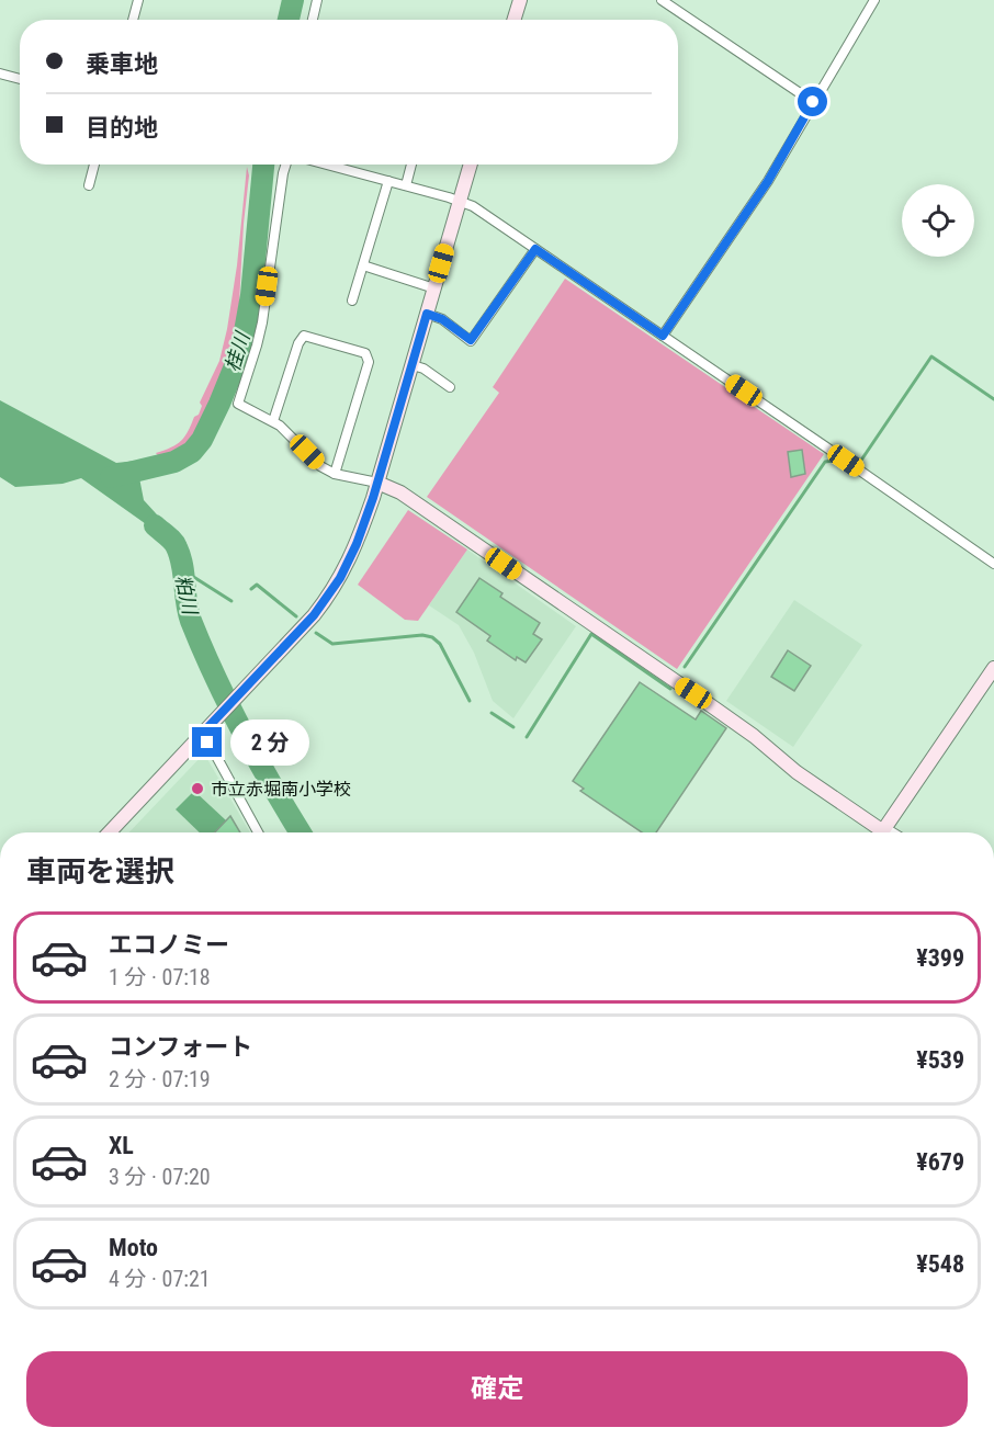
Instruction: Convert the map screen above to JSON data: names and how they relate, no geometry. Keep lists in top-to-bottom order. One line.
{"water":["桂川","粕川"],"places":["市立赤堀南小学校"],"page":{"banner":["乗車地","目的地"],"bubble":"2 分","heading":"車両を選択","list":[{"name":"エコノミー","note":"1 分 · 07:18","value":"¥399"},{"name":"コンフォート","note":"2 分 · 07:19","value":"¥539"},{"name":"XL","note":"3 分 · 07:20","value":"¥679"},{"name":"Moto","note":"4 分 · 07:21","value":"¥548"}],"buttons":"確定"}}
